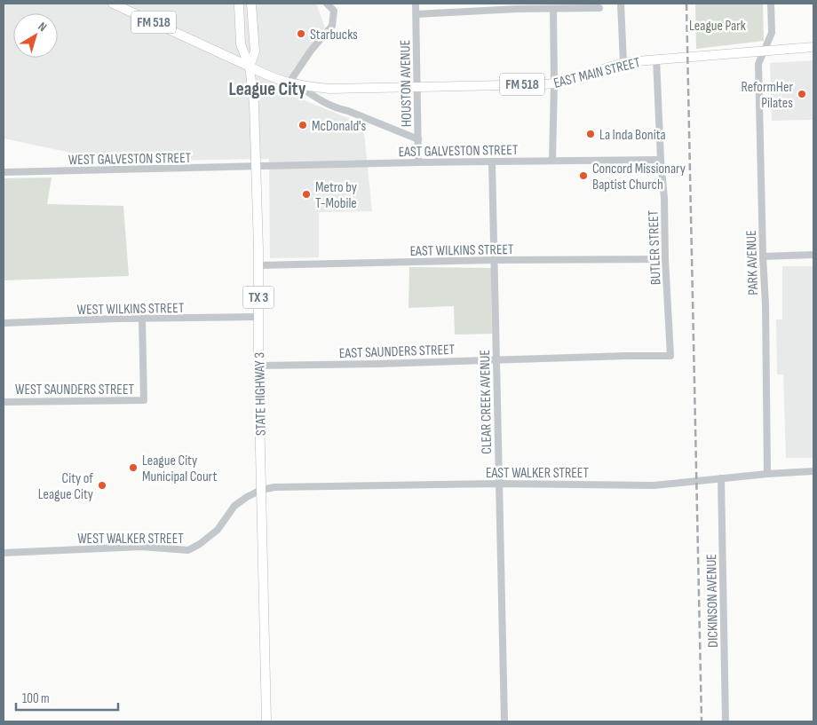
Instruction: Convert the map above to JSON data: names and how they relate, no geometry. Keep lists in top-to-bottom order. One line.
{"streets":{"main road":["FM 518","EAST MAIN STREET","TX 3","STATE HIGHWAY 3"],"street":["HOUSTON AVENUE","EAST GALVESTON STREET","WEST GALVESTON STREET","BUTLER STREET","EAST WILKINS STREET","PARK AVENUE","WEST WILKINS STREET","EAST SAUNDERS STREET","WEST SAUNDERS STREET","CLEAR CREEK AVENUE","EAST WALKER STREET","WEST WALKER STREET","DICKINSON AVENUE"]},"crossings":[["FM 518","EAST MAIN STREET"],["FM 518","STATE HIGHWAY 3"],["EAST MAIN STREET","HOUSTON AVENUE"],["EAST MAIN STREET","BUTLER STREET"],["EAST MAIN STREET","PARK AVENUE"],["EAST MAIN STREET","STATE HIGHWAY 3"],["HOUSTON AVENUE","EAST GALVESTON STREET"],["EAST GALVESTON STREET","WEST GALVESTON STREET"],["EAST GALVESTON STREET","BUTLER STREET"],["EAST GALVESTON STREET","STATE HIGHWAY 3"],["EAST GALVESTON STREET","CLEAR CREEK AVENUE"],["WEST GALVESTON STREET","STATE HIGHWAY 3"],["BUTLER STREET","EAST WILKINS STREET"],["BUTLER STREET","EAST SAUNDERS STREET"],["EAST WILKINS STREET","STATE HIGHWAY 3"],["EAST WILKINS STREET","CLEAR CREEK AVENUE"],["PARK AVENUE","EAST WALKER STREET"],["WEST WILKINS STREET","WEST SAUNDERS STREET"],["WEST WILKINS STREET","STATE HIGHWAY 3"],["EAST SAUNDERS STREET","STATE HIGHWAY 3"],["EAST SAUNDERS STREET","CLEAR CREEK AVENUE"],["STATE HIGHWAY 3","EAST WALKER STREET"],["STATE HIGHWAY 3","WEST WALKER STREET"],["CLEAR CREEK AVENUE","EAST WALKER STREET"],["EAST WALKER STREET","WEST WALKER STREET"],["EAST WALKER STREET","DICKINSON AVENUE"]],"districts":["League City"],"parks":["League Park"],"places":["Starbucks","ReformHer Pilates","McDonald's","La Inda Bonita","Concord Missionary Baptist Church","Metro by T-Mobile","League City Municipal Court","City of League City"],"scale_bar":"100 m","north":"top right"}
